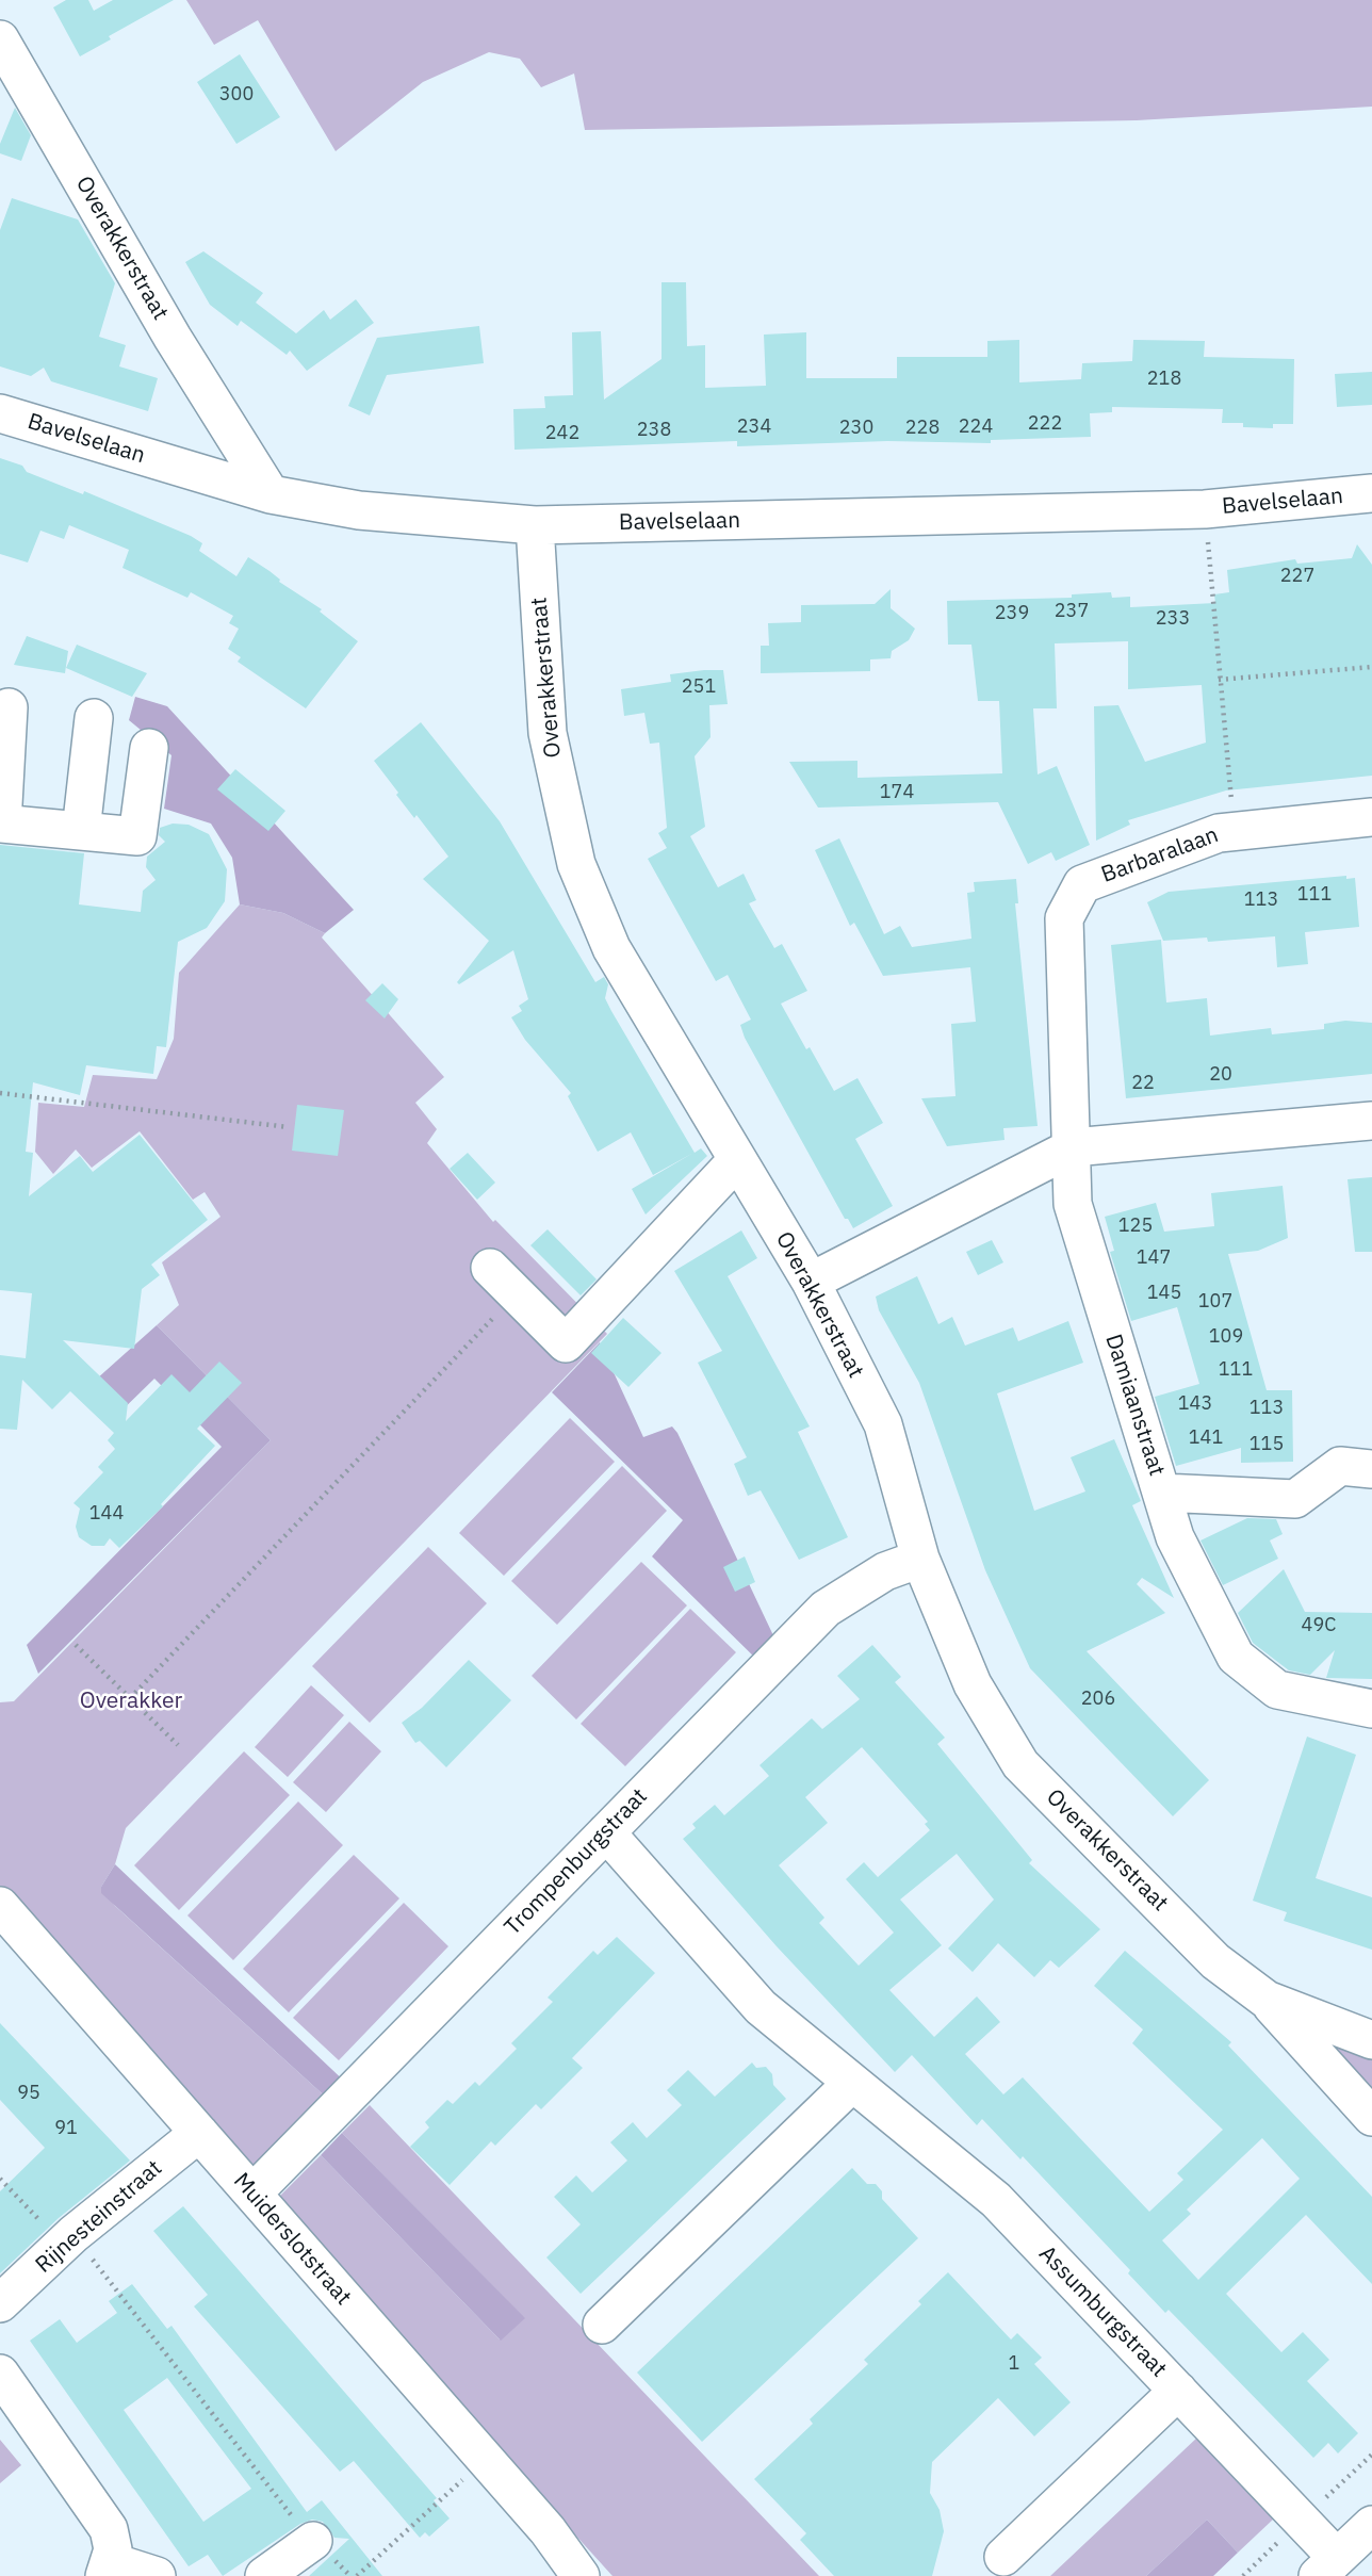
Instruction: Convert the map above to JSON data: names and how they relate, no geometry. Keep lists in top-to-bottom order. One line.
{"streets":{"street":["Overakkerstraat","Bavelselaan","Barbaralaan","Damiaanstraat","Trompenburgstraat","Rijnesteinstraat","Muiderslotstraat","Assumburgstraat"]},"crossings":[["Overakkerstraat","Bavelselaan"],["Overakkerstraat","Trompenburgstraat"],["Barbaralaan","Damiaanstraat"],["Trompenburgstraat","Muiderslotstraat"],["Trompenburgstraat","Assumburgstraat"],["Rijnesteinstraat","Muiderslotstraat"]],"parks":["Overakker"],"house_numbers":["300","218","222","234","224","230","228","238","242","227","237","239","233","251","174","111","113","20","22","125","147","145","107","109","111","143","113","141","115","144","49C","206","95","91","1"]}
